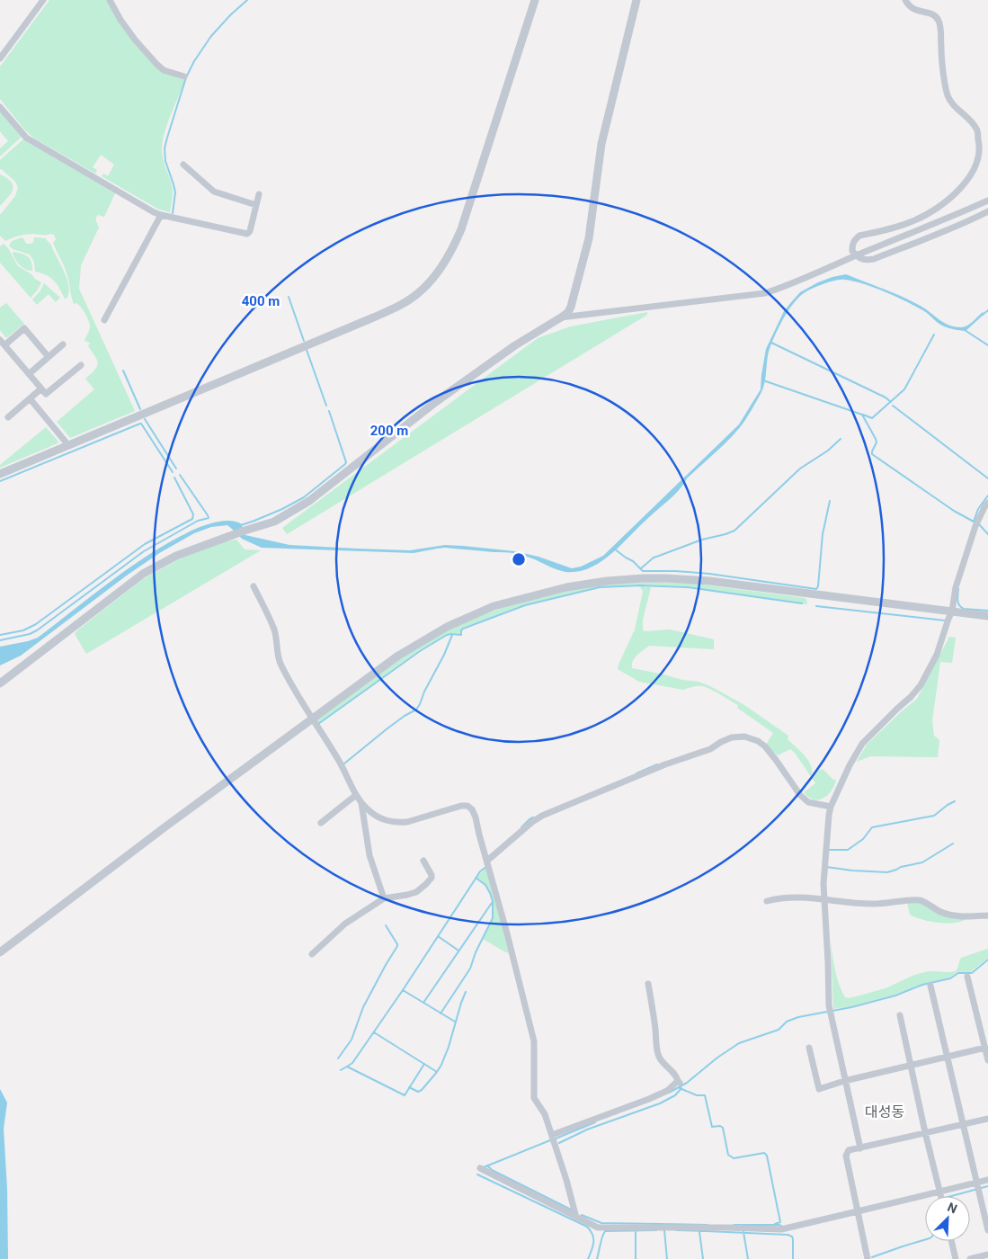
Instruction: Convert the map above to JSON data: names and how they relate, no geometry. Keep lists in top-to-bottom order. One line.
{"districts":["대성동"],"north":"top right","rings":["400 m","200 m"]}
